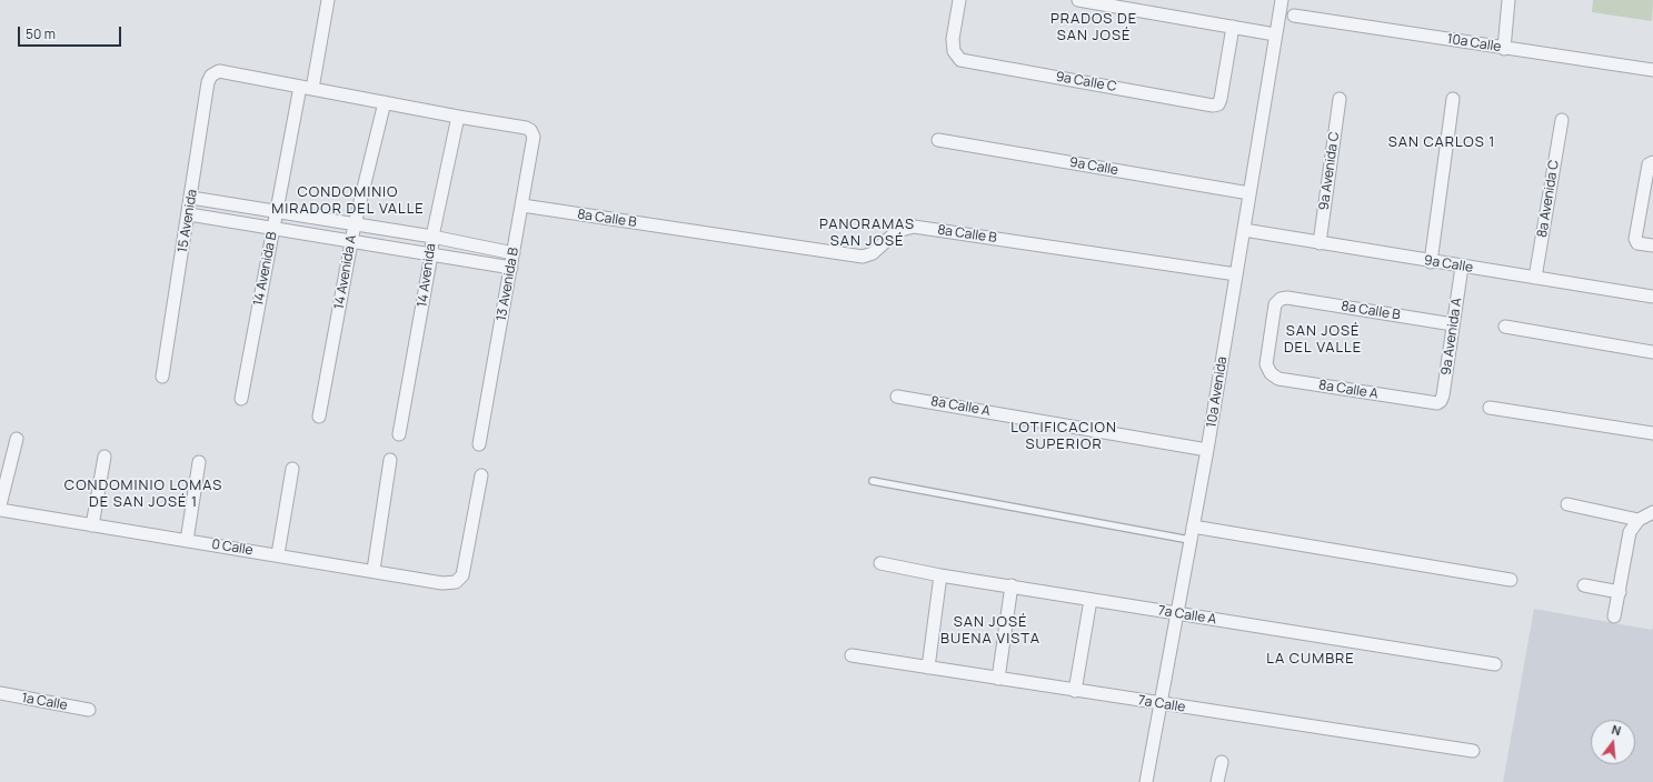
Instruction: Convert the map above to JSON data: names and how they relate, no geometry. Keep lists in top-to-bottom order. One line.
{"streets":{"street":["10a Calle","9a Calle C","9a Calle","9a Avenida C","8a Avenida C","8a Calle B","15 Avenida","14 Avenida B","14 Avenida A","14 Avenida","13 Avenida B","9a Avenida A","8a Calle A","10a Avenida","0 Calle","7a Calle A","1a Calle","7a Calle"]},"crossings":[["9a Calle","9a Avenida C"],["9a Calle","8a Avenida C"],["9a Calle","9a Avenida A"],["9a Calle","10a Avenida"],["8a Calle B","13 Avenida B"],["8a Calle B","9a Avenida A"],["8a Calle B","8a Calle A"],["8a Calle B","10a Avenida"],["15 Avenida","14 Avenida B"],["14 Avenida","13 Avenida B"],["9a Avenida A","8a Calle A"],["8a Calle A","10a Avenida"],["10a Avenida","7a Calle A"],["10a Avenida","7a Calle"]],"districts":["PRADOS DE SAN JOSÉ","SAN CARLOS 1","CONDOMINIO MIRADOR DEL VALLE","PANORAMAS SAN JOSÉ","SAN JOSÉ DEL VALLE","LOTIFICACION SUPERIOR","CONDOMINIO LOMAS DE SAN JOSÉ 1","SAN JOSÉ BUENA VISTA","LA CUMBRE"],"scale_bar":"50 m","north":"top"}
